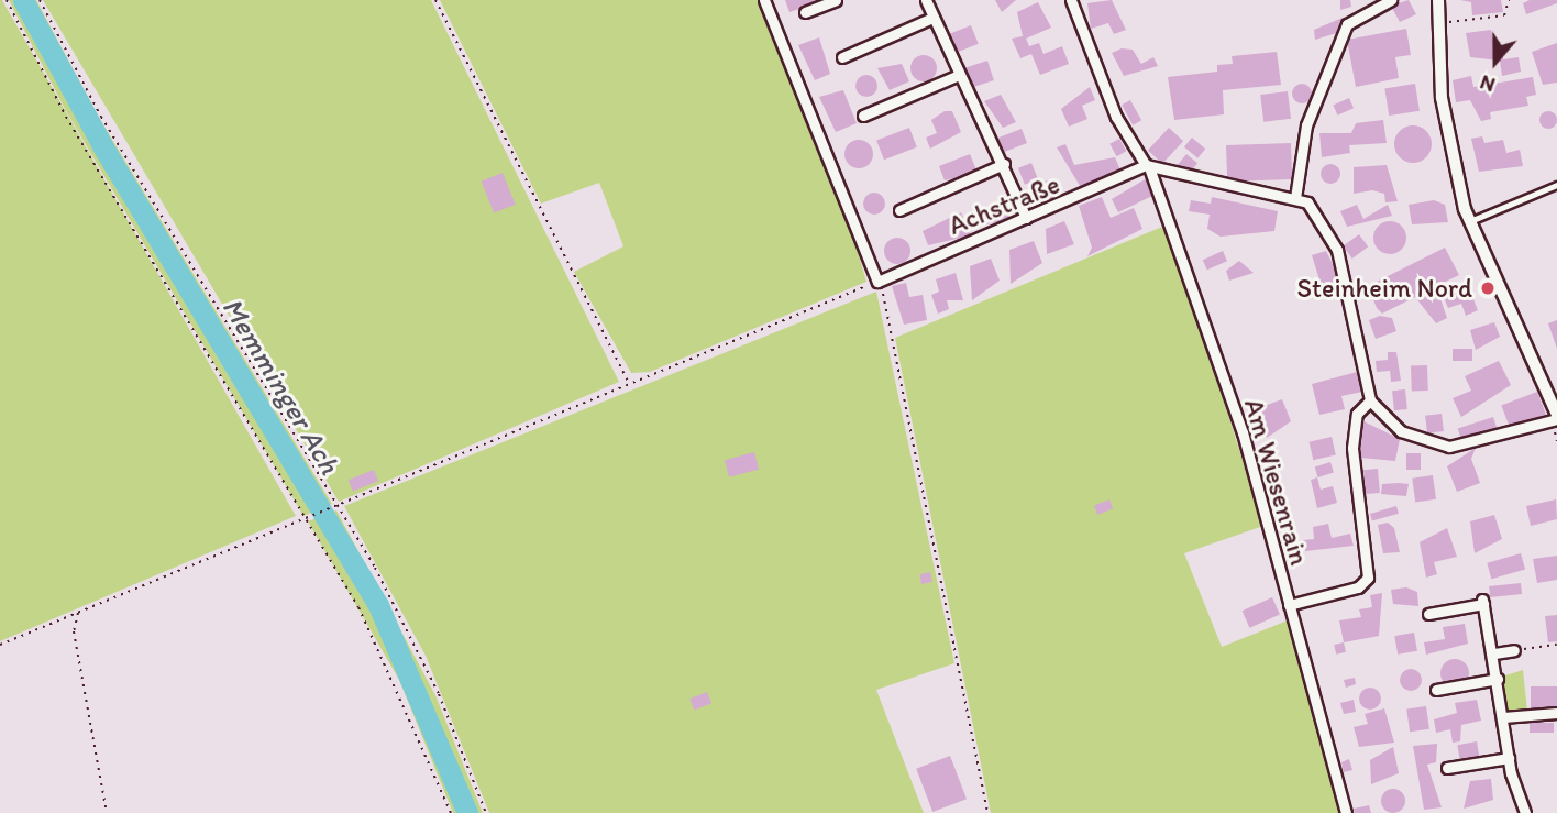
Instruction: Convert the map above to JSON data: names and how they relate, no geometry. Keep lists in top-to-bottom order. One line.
{"streets":{"street":["Achstraße","Am Wiesenrain"]},"crossings":[["Achstraße","Am Wiesenrain"]],"water":["Memminger Ach"],"places":["Steinheim Nord"],"north":"bottom"}
